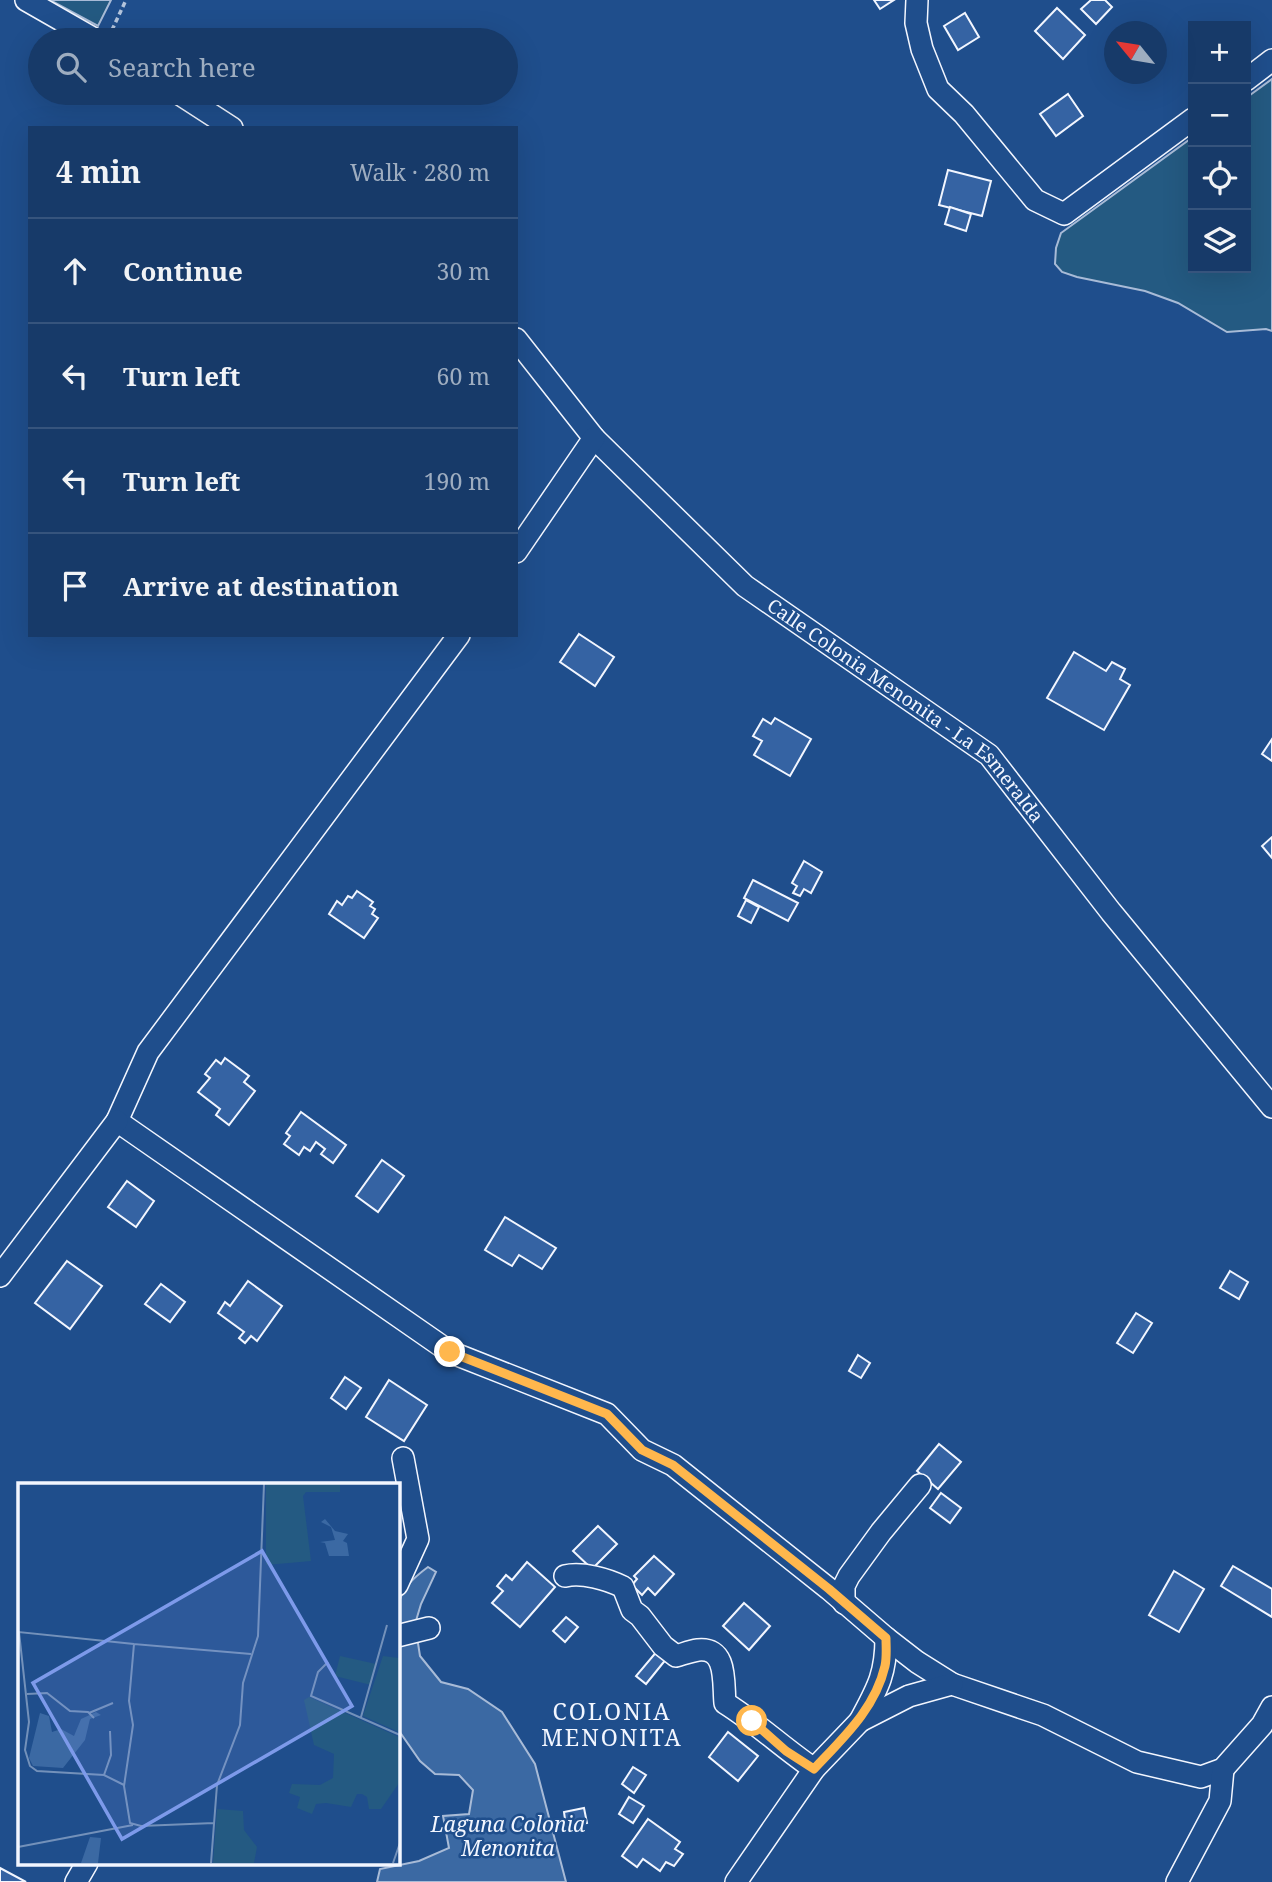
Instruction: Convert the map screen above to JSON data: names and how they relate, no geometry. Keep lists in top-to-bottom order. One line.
{"streets":{"street":["Calle Colonia Menonita - La Esmeralda"]},"districts":["COLONIA MENONITA"],"water":["Laguna Colonia Menonita"],"north":"top left","page":{"map_buttons":["+","−"],"search":"Search here","heading":["4 min","Walk · 280 m"],"list":[["Continue","30 m"],["Turn left","60 m"],["Turn left","190 m"],"Arrive at destination"]}}
